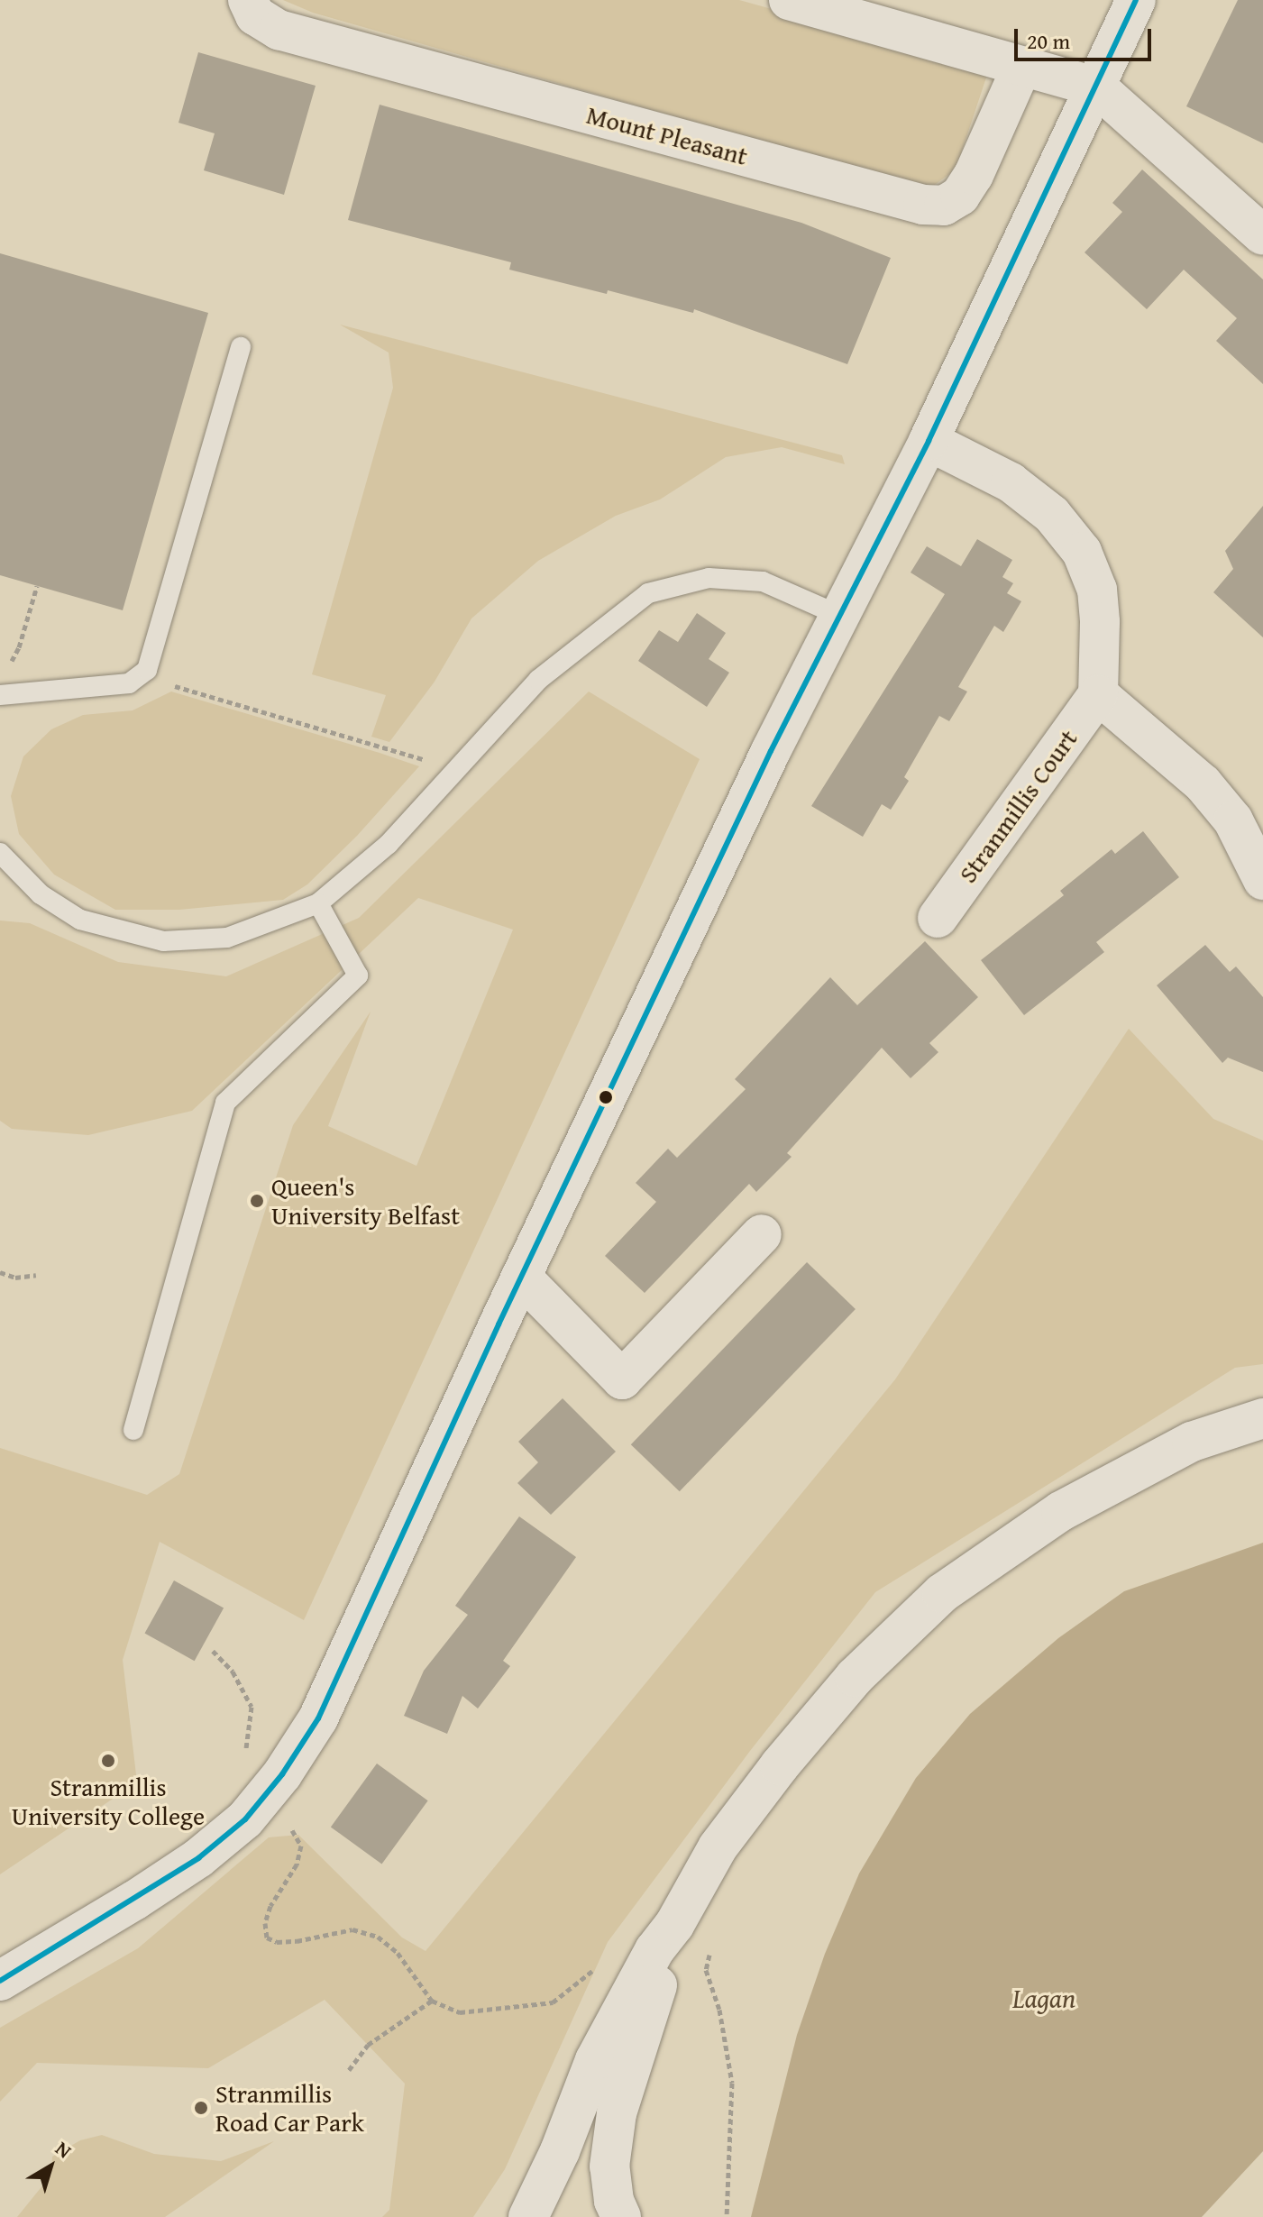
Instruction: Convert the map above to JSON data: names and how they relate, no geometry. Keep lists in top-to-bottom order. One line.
{"streets":{"street":["Mount Pleasant","Stranmillis Court"]},"water":["Lagan"],"places":["Queen's University Belfast","Stranmillis University College","Stranmillis Road Car Park"],"scale_bar":"20 m","north":"top right"}
